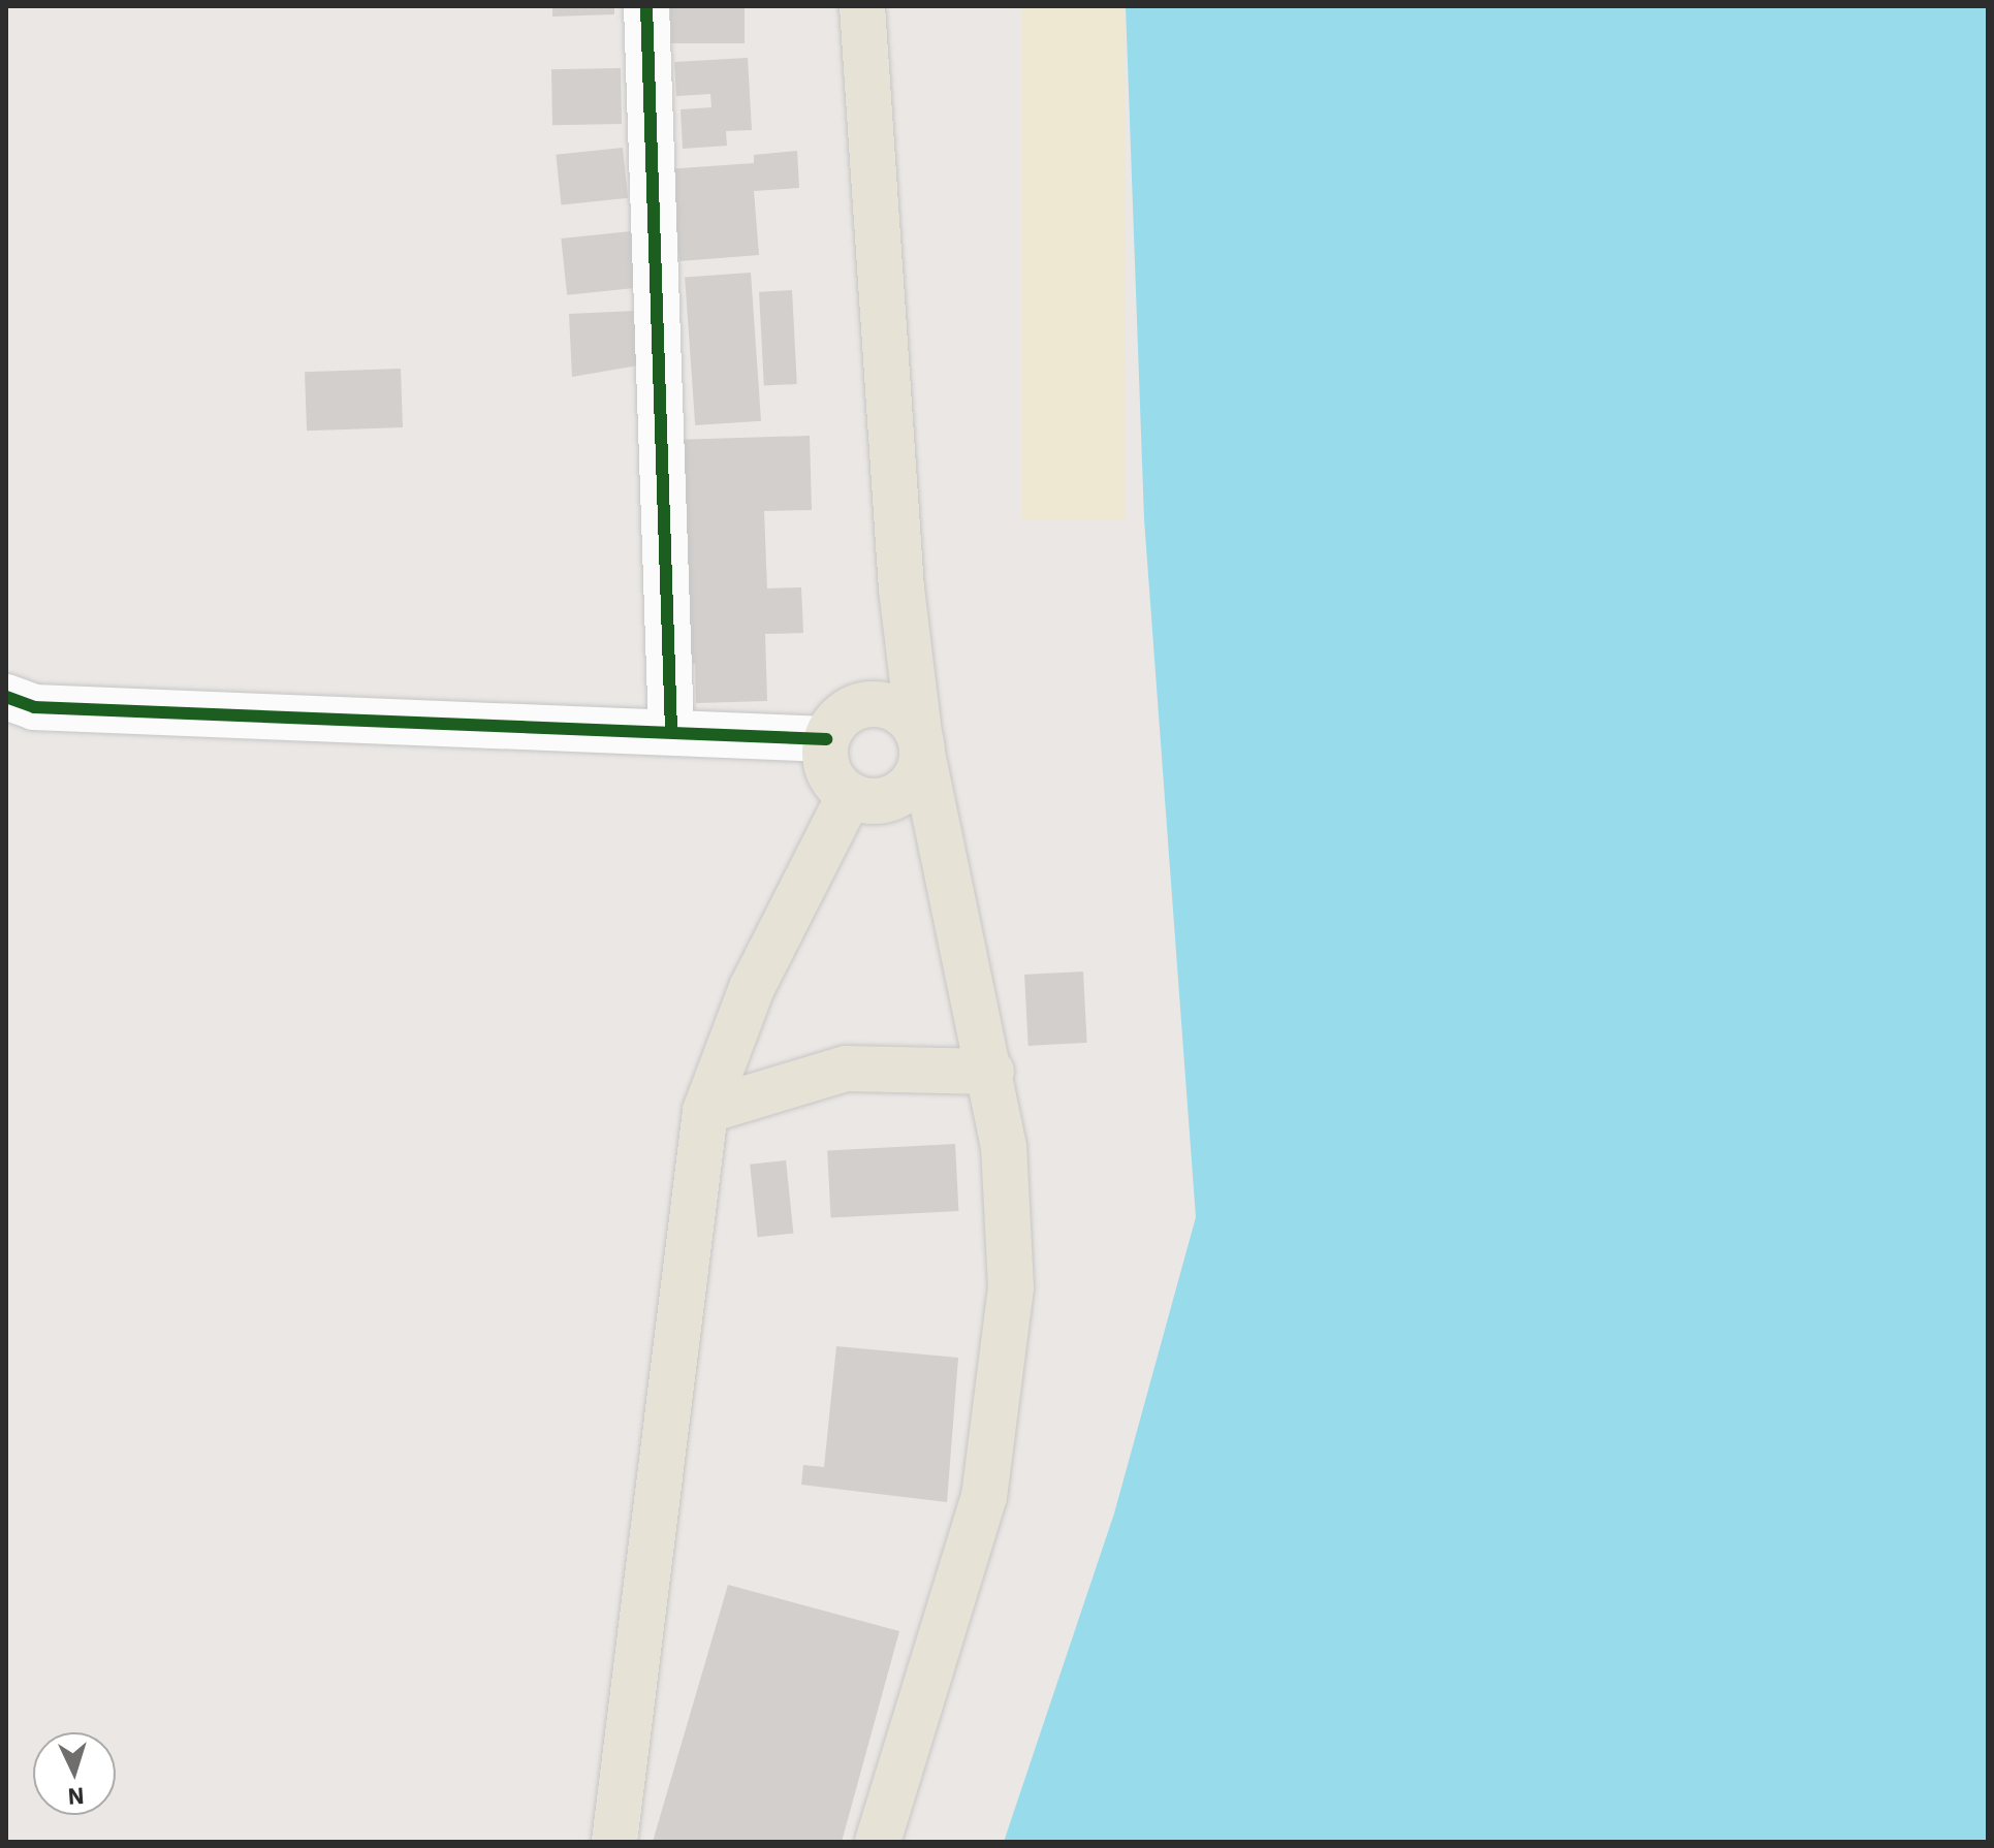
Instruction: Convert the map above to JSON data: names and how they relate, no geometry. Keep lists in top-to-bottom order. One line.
{"north":"bottom"}
